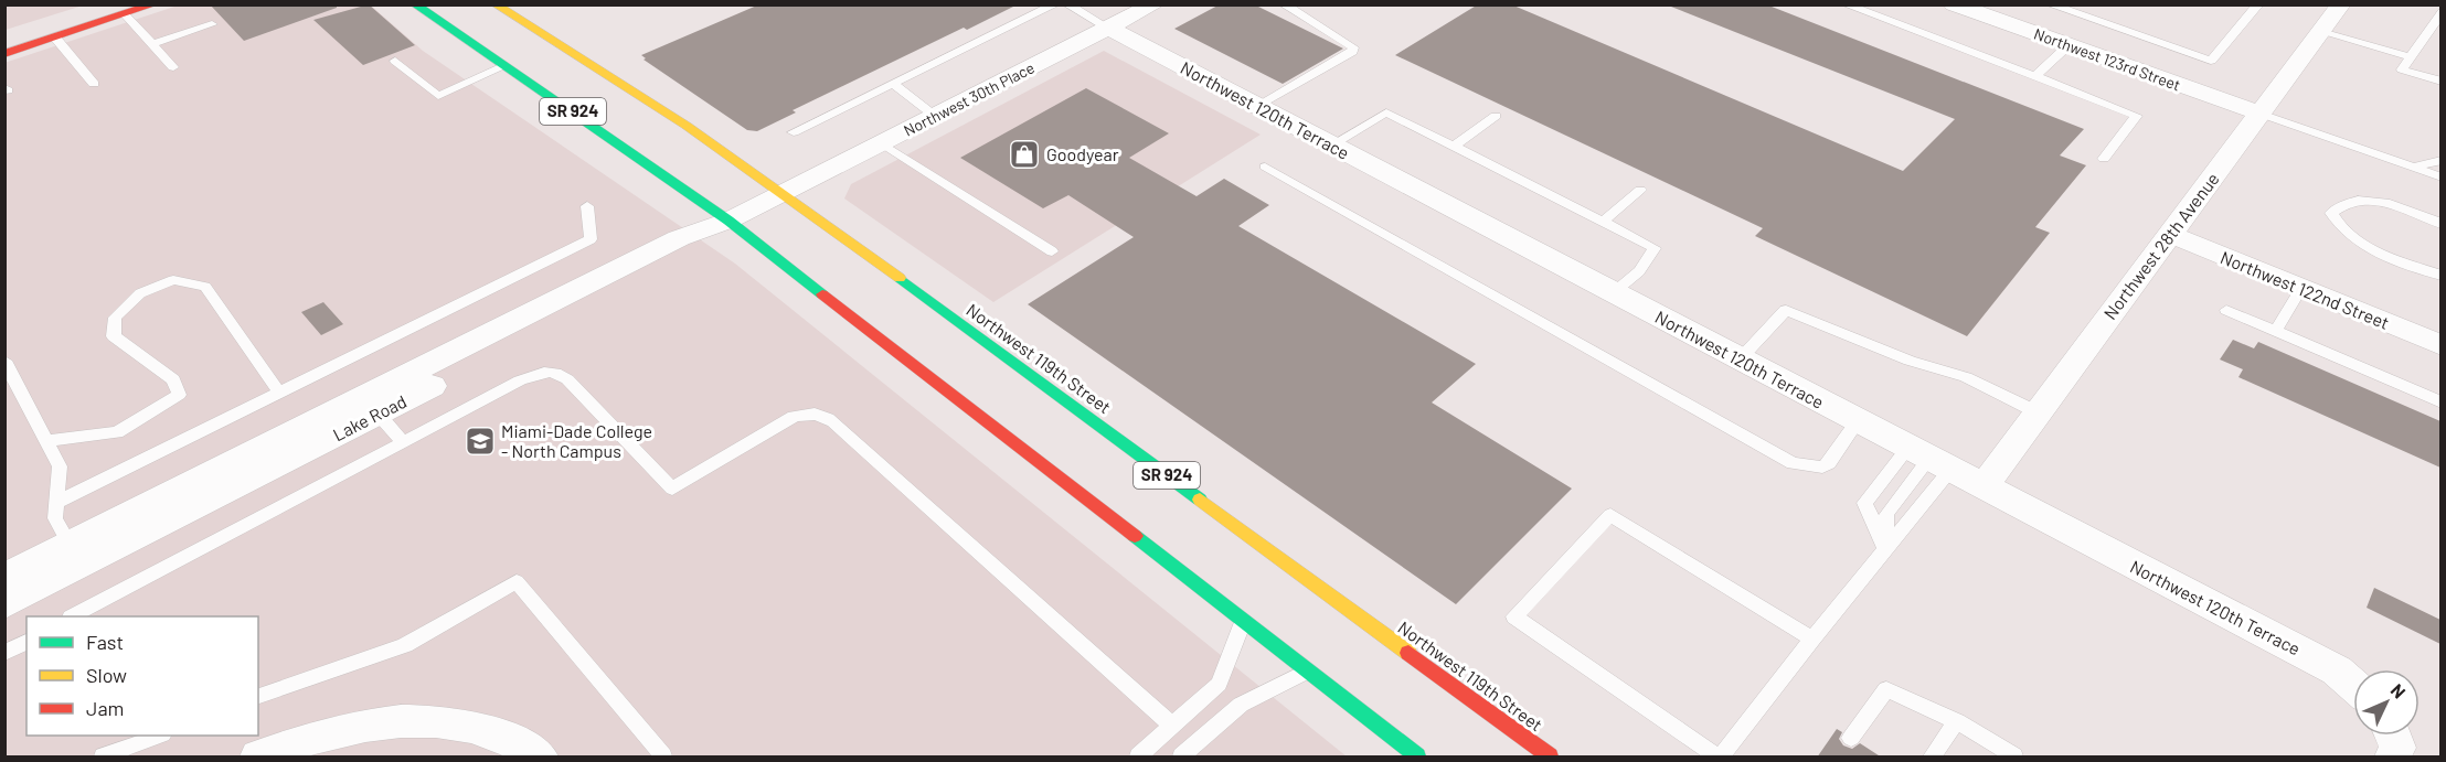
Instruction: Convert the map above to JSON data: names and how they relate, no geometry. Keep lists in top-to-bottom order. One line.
{"streets":{"main road":["SR 924","Northwest 119th Street"],"street":["Northwest 123rd Street","Northwest 30th Place","Northwest 120th Terrace","Northwest 28th Avenue","Northwest 122nd Street","Lake Road"]},"crossings":[["Northwest 123rd Street","Northwest 28th Avenue"],["Northwest 30th Place","Northwest 120th Terrace"],["Northwest 30th Place","Northwest 119th Street"],["Northwest 30th Place","Lake Road"],["Northwest 120th Terrace","Northwest 28th Avenue"],["SR 924","Lake Road"],["Northwest 28th Avenue","Northwest 122nd Street"],["Northwest 119th Street","Lake Road"]],"places":{"shop":["Goodyear"],"school or university":["Miami-Dade College - North Campus"]},"legend":["Fast","Slow","Jam"],"north":"top right"}
